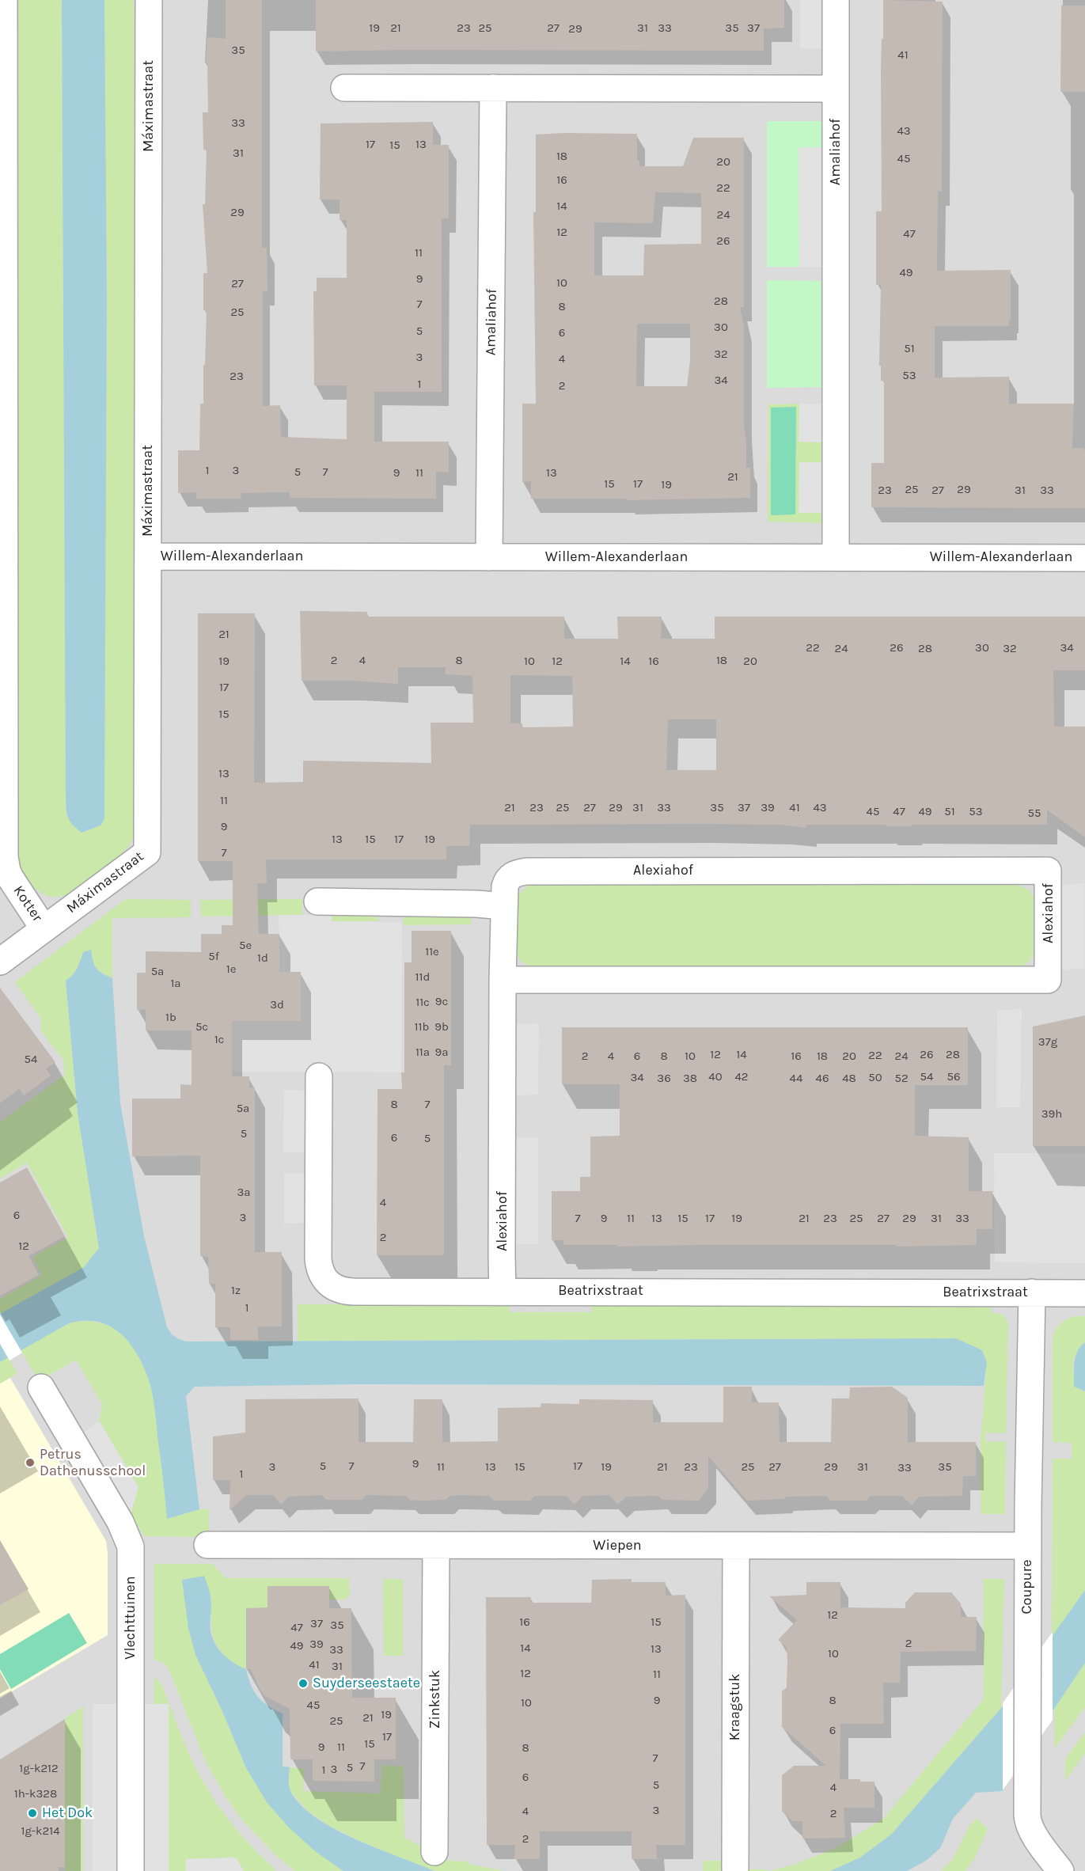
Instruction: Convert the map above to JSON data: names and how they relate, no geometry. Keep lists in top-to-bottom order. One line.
{"streets":{"street":["Máximastraat","Amaliahof","Willem-Alexanderlaan","Alexiahof","Kotter","Beatrixstraat","Wiepen","Coupure","Vlechttuinen","Zinkstuk","Kraagstuk"]},"crossings":[["Máximastraat","Willem-Alexanderlaan"],["Máximastraat","Kotter"],["Amaliahof","Willem-Alexanderlaan"],["Alexiahof","Beatrixstraat"],["Beatrixstraat","Coupure"],["Wiepen","Coupure"],["Wiepen","Zinkstuk"],["Wiepen","Kraagstuk"]],"places":["Petrus Dathenusschool","Suyderseestaete","Het Dok"],"house_numbers":["19","21","23","25","27","31","33","35","37","29","35","41","33","43","17","13","15","31","18","45","20","16","22","14","29","24","12","47","26","11","49","9","10","27","28","7","8","25","30","5","6","51","32","3","4","53","23","34","1","2","1","3","5","7","9","11","13","21","15","17","19","25","29","23","27","31","33","21","22","26","30","34","24","28","32","2","4","8","18","19","10","12","14","16","20","17","15","13","11","21","23","25","27","29","31","33","35","37","39","41","43","45","47","49","51","53","55","9","13","15","17","19","7","5e","11e","5f","1d","1e","5a","11d","1a","9c","11c","3d","1b","5c","11b","9b","1c","37g","11a","9a","12","14","26","28","22","2","4","6","8","10","16","18","20","24","54","40","42","54","56","34","50","36","38","44","46","48","52","8","7","5a","39h","5","6","5","3a","4","6","3","7","9","11","13","15","17","19","21","23","25","27","29","31","33","2","12","1z","1","9","5","7","17","3","11","13","15","19","21","23","25","27","29","31","35","33","1","12","16","15","37","35","47","2","39","49","14","13","33","10","41","31","12","11","9","8","10","45","19","21","25","6","17","15","9","11","8","7","7","5","1g-k212","3","1","6","5","4","1h-k328","3","4","2","1g-k214","2"]}
